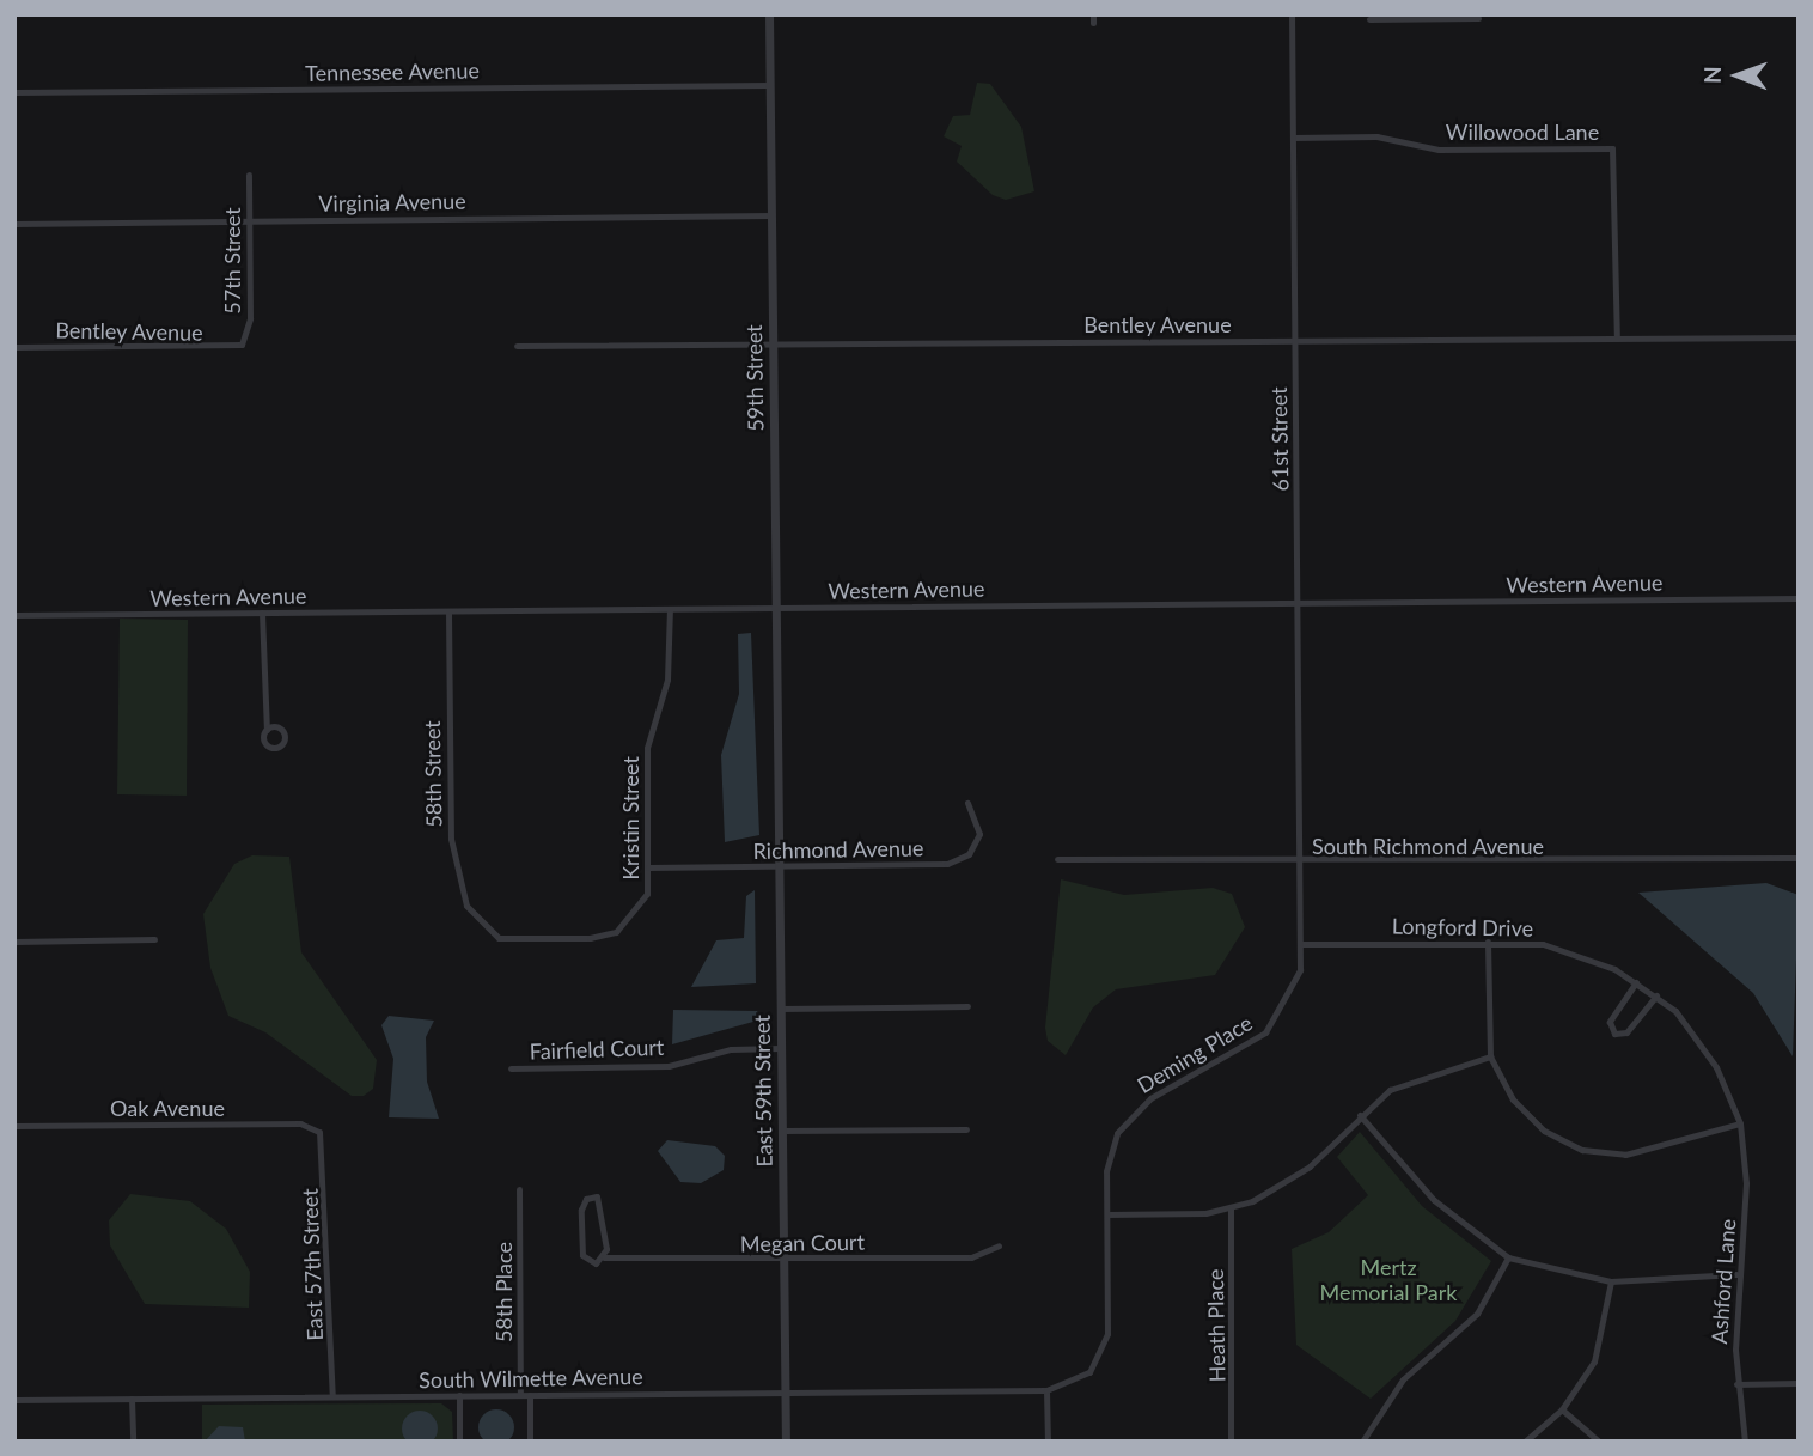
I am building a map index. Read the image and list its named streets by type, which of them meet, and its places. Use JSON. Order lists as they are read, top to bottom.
{
  "streets": {
    "street": [
      "Tennessee Avenue",
      "Willowood Lane",
      "Virginia Avenue",
      "57th Street",
      "Bentley Avenue",
      "59th Street",
      "61st Street",
      "Western Avenue",
      "58th Street",
      "Kristin Street",
      "South Richmond Avenue",
      "Richmond Avenue",
      "Longford Drive",
      "Fairfield Court",
      "Deming Place",
      "East 59th Street",
      "Oak Avenue",
      "Megan Court",
      "East 57th Street",
      "Ashford Lane",
      "58th Place",
      "Heath Place",
      "South Wilmette Avenue"
    ]
  },
  "crossings": [
    ["Tennessee Avenue", "59th Street"],
    ["Willowood Lane", "Bentley Avenue"],
    ["Willowood Lane", "61st Street"],
    ["Virginia Avenue", "57th Street"],
    ["Virginia Avenue", "59th Street"],
    ["57th Street", "Bentley Avenue"],
    ["Bentley Avenue", "59th Street"],
    ["Bentley Avenue", "61st Street"],
    ["59th Street", "Western Avenue"],
    ["59th Street", "East 59th Street"],
    ["61st Street", "Western Avenue"],
    ["61st Street", "South Richmond Avenue"],
    ["61st Street", "Deming Place"],
    ["Western Avenue", "58th Street"],
    ["Western Avenue", "Kristin Street"],
    ["58th Street", "Kristin Street"],
    ["Kristin Street", "Richmond Avenue"],
    ["South Richmond Avenue", "Deming Place"],
    ["Richmond Avenue", "East 59th Street"],
    ["Longford Drive", "Deming Place"],
    ["Longford Drive", "Ashford Lane"],
    ["Fairfield Court", "East 59th Street"],
    ["Deming Place", "South Wilmette Avenue"],
    ["East 59th Street", "Megan Court"],
    ["East 59th Street", "South Wilmette Avenue"],
    ["Oak Avenue", "East 57th Street"],
    ["East 57th Street", "South Wilmette Avenue"],
    ["58th Place", "South Wilmette Avenue"]
  ],
  "parks": ["Mertz Memorial Park"],
  "north": "left"
}
